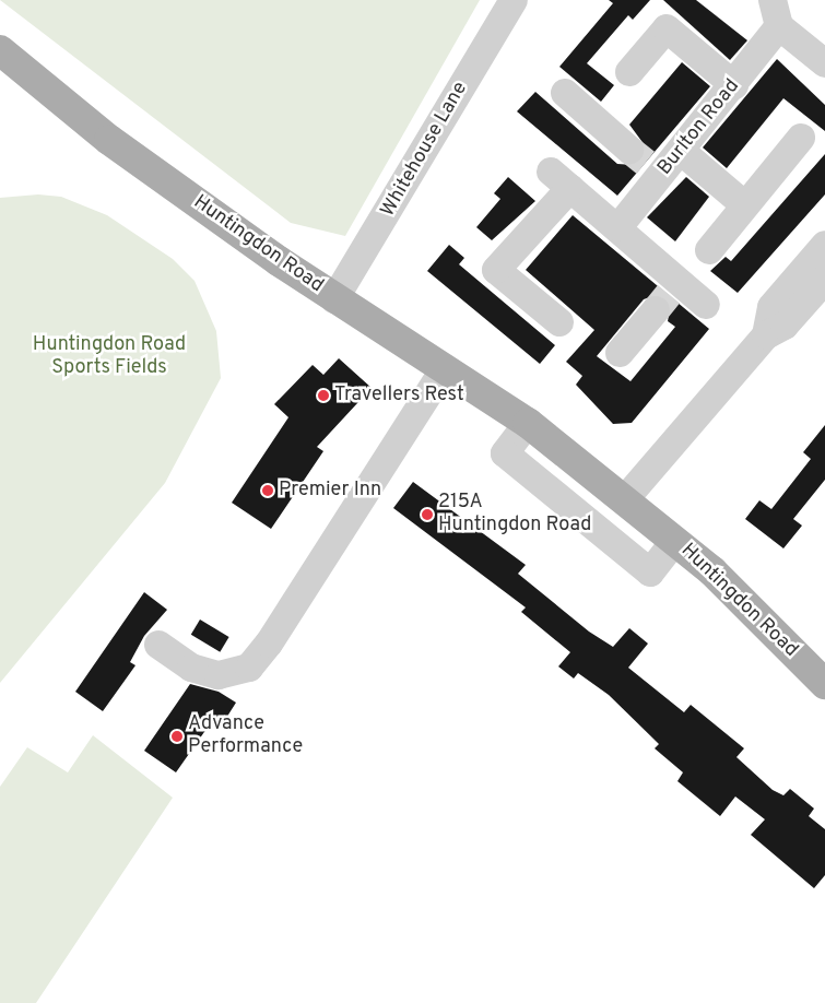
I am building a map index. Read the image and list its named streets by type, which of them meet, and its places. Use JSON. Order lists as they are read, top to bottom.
{
  "streets": {
    "main road": ["Huntingdon Road"],
    "street": ["Burlton Road", "Whitehouse Lane"]
  },
  "crossings": [
    ["Whitehouse Lane", "Huntingdon Road"]
  ],
  "parks": ["Huntingdon Road Sports Fields"],
  "places": [
    "Travellers Rest",
    "Premier Inn",
    "215A Huntingdon Road",
    "Advance Performance"
  ]
}
